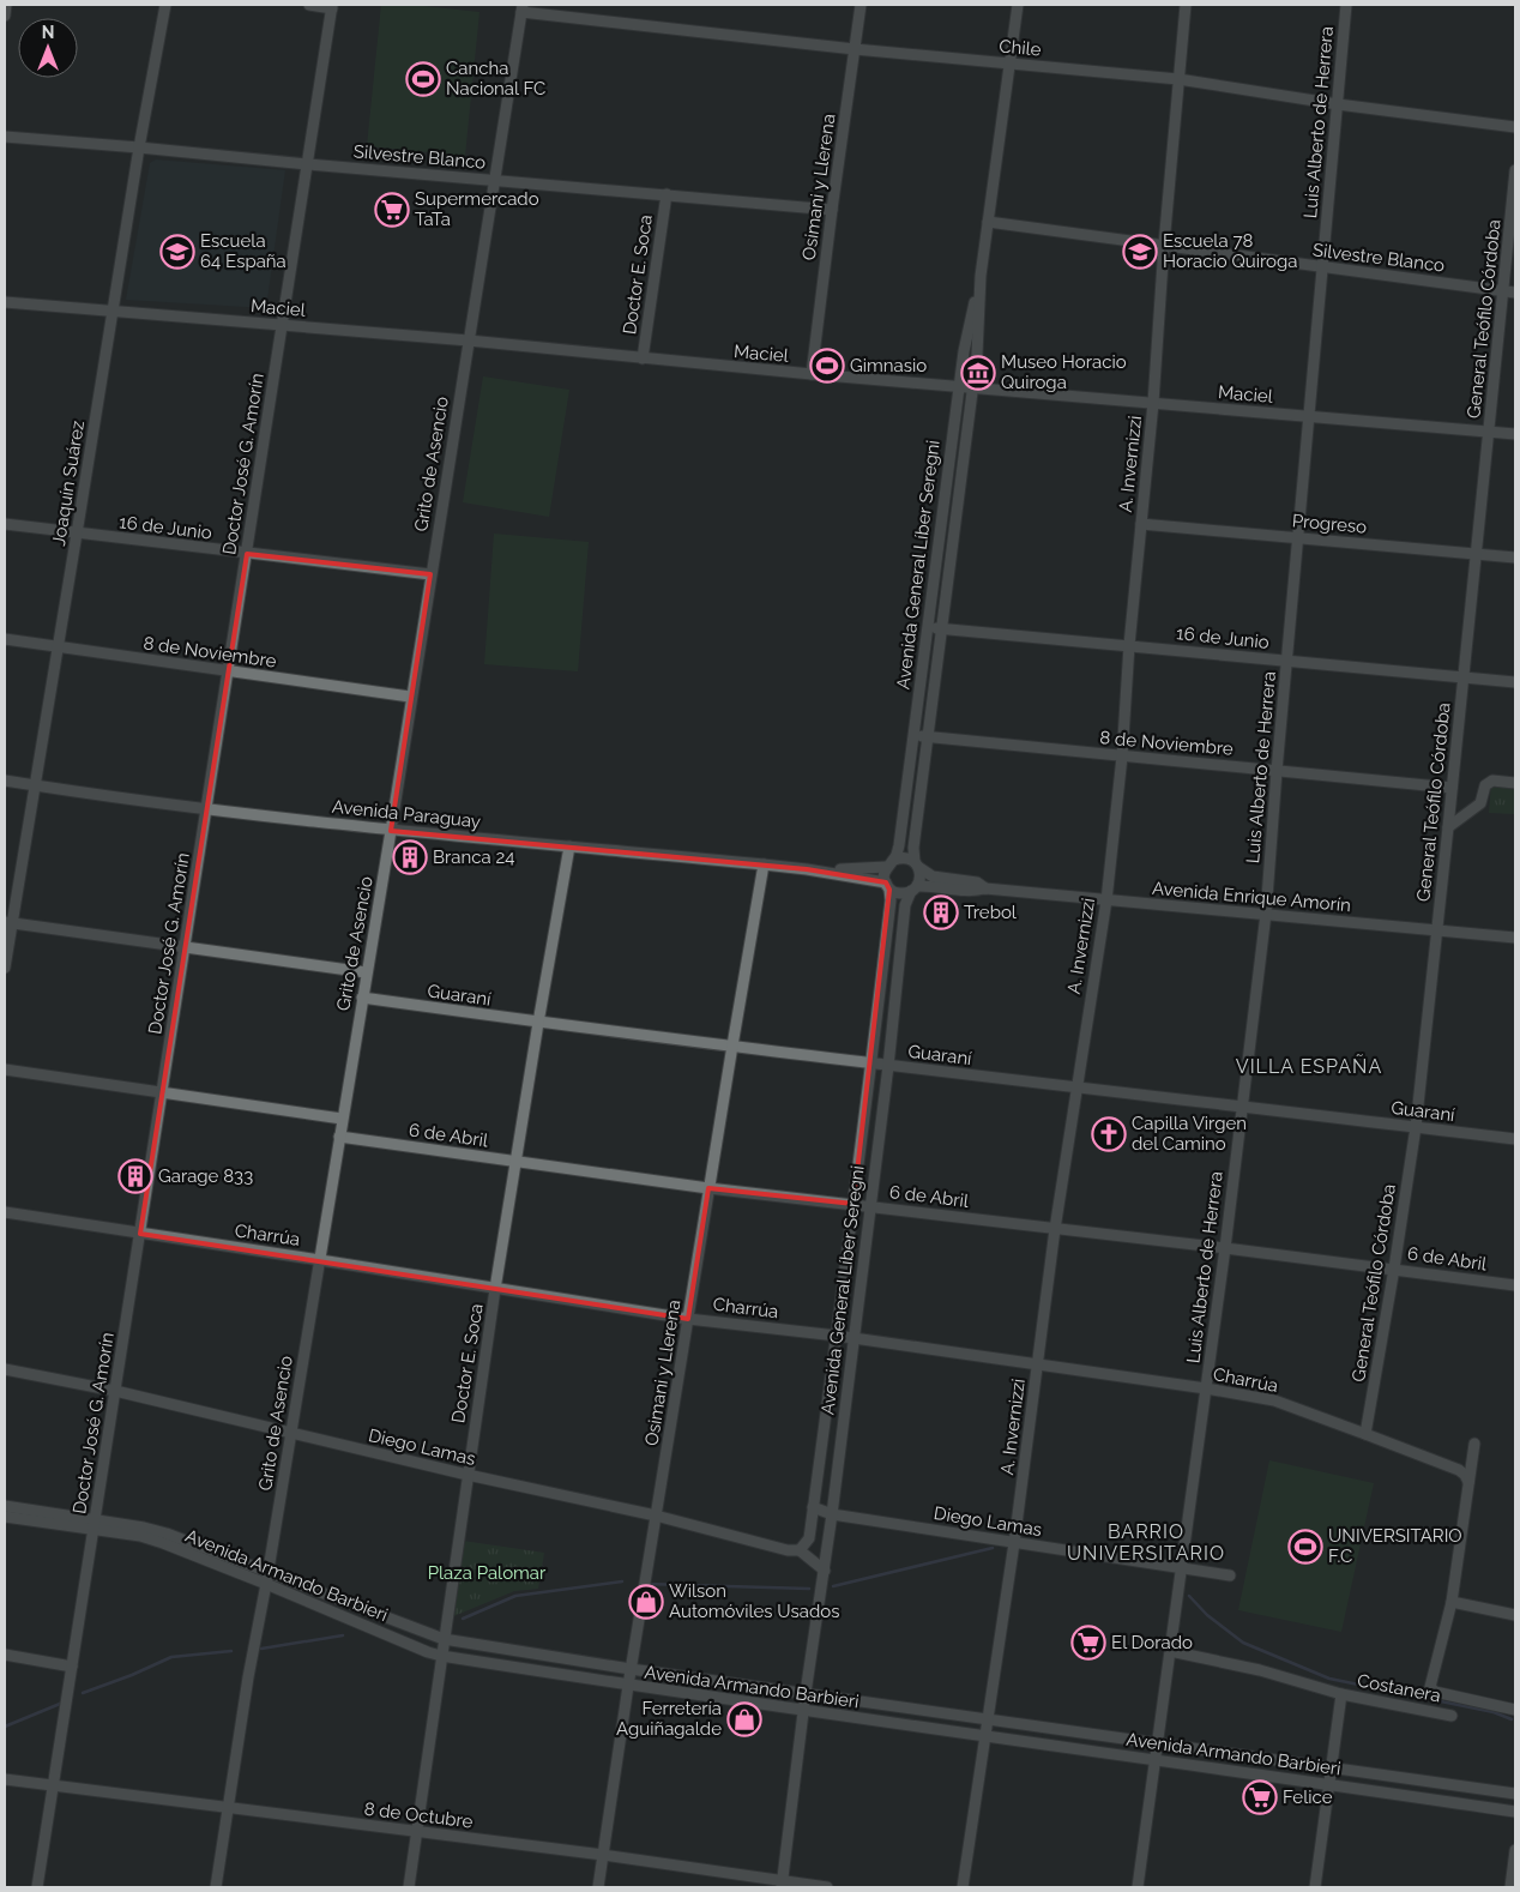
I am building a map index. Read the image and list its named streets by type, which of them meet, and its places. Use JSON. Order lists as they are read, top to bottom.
{
  "streets": {
    "street": [
      "Chile",
      "Luis Alberto de Herrera",
      "Silvestre Blanco",
      "Osimani y Llerena",
      "Doctor E. Soca",
      "Maciel",
      "General Teófilo Córdoba",
      "Doctor José G. Amorín",
      "Grito de Asencio",
      "A. Invernizzi",
      "Joaquín Suárez",
      "Progreso",
      "16 de Junio",
      "Avenida General Líber Seregni",
      "8 de Noviembre",
      "Avenida Paraguay",
      "Avenida Enrique Amorín",
      "Guaraní",
      "6 de Abril",
      "Charrúa",
      "Diego Lamas",
      "Avenida Armando Barbieri",
      "Costanera",
      "8 de Octubre"
    ]
  },
  "crossings": [
    ["Chile", "Luis Alberto de Herrera"],
    ["Chile", "Osimani y Llerena"],
    ["Chile", "Grito de Asencio"],
    ["Chile", "A. Invernizzi"],
    ["Chile", "Avenida General Líber Seregni"],
    ["Luis Alberto de Herrera", "Silvestre Blanco"],
    ["Luis Alberto de Herrera", "Maciel"],
    ["Luis Alberto de Herrera", "Progreso"],
    ["Luis Alberto de Herrera", "16 de Junio"],
    ["Luis Alberto de Herrera", "8 de Noviembre"],
    ["Luis Alberto de Herrera", "Avenida Enrique Amorín"],
    ["Luis Alberto de Herrera", "Guaraní"],
    ["Luis Alberto de Herrera", "6 de Abril"],
    ["Luis Alberto de Herrera", "Charrúa"],
    ["Luis Alberto de Herrera", "Diego Lamas"],
    ["Luis Alberto de Herrera", "Avenida Armando Barbieri"],
    ["Luis Alberto de Herrera", "Costanera"],
    ["Silvestre Blanco", "Osimani y Llerena"],
    ["Silvestre Blanco", "Doctor E. Soca"],
    ["Silvestre Blanco", "General Teófilo Córdoba"],
    ["Silvestre Blanco", "Doctor José G. Amorín"],
    ["Silvestre Blanco", "Grito de Asencio"],
    ["Silvestre Blanco", "A. Invernizzi"],
    ["Silvestre Blanco", "Joaquín Suárez"],
    ["Silvestre Blanco", "Avenida General Líber Seregni"],
    ["Osimani y Llerena", "Maciel"],
    ["Osimani y Llerena", "Avenida Paraguay"],
    ["Osimani y Llerena", "Guaraní"],
    ["Osimani y Llerena", "6 de Abril"],
    ["Osimani y Llerena", "Charrúa"],
    ["Osimani y Llerena", "Diego Lamas"],
    ["Osimani y Llerena", "Avenida Armando Barbieri"],
    ["Osimani y Llerena", "8 de Octubre"],
    ["Doctor E. Soca", "Maciel"],
    ["Doctor E. Soca", "Avenida Paraguay"],
    ["Doctor E. Soca", "Guaraní"],
    ["Doctor E. Soca", "6 de Abril"],
    ["Doctor E. Soca", "Charrúa"],
    ["Doctor E. Soca", "Diego Lamas"],
    ["Doctor E. Soca", "Avenida Armando Barbieri"],
    ["Doctor E. Soca", "8 de Octubre"],
    ["Maciel", "General Teófilo Córdoba"],
    ["Maciel", "Doctor José G. Amorín"],
    ["Maciel", "Grito de Asencio"],
    ["Maciel", "A. Invernizzi"],
    ["Maciel", "Joaquín Suárez"],
    ["Maciel", "Avenida General Líber Seregni"],
    ["General Teófilo Córdoba", "Progreso"],
    ["General Teófilo Córdoba", "16 de Junio"],
    ["General Teófilo Córdoba", "8 de Noviembre"],
    ["General Teófilo Córdoba", "Avenida Enrique Amorín"],
    ["General Teófilo Córdoba", "Guaraní"],
    ["General Teófilo Córdoba", "6 de Abril"],
    ["General Teófilo Córdoba", "Charrúa"],
    ["Doctor José G. Amorín", "16 de Junio"],
    ["Doctor José G. Amorín", "8 de Noviembre"],
    ["Doctor José G. Amorín", "Avenida Paraguay"],
    ["Doctor José G. Amorín", "Charrúa"],
    ["Doctor José G. Amorín", "Diego Lamas"],
    ["Doctor José G. Amorín", "Avenida Armando Barbieri"],
    ["Doctor José G. Amorín", "8 de Octubre"],
    ["Grito de Asencio", "16 de Junio"],
    ["Grito de Asencio", "8 de Noviembre"],
    ["Grito de Asencio", "Avenida Paraguay"],
    ["Grito de Asencio", "Guaraní"],
    ["Grito de Asencio", "6 de Abril"],
    ["Grito de Asencio", "Charrúa"],
    ["Grito de Asencio", "Diego Lamas"],
    ["Grito de Asencio", "Avenida Armando Barbieri"],
    ["Grito de Asencio", "8 de Octubre"],
    ["A. Invernizzi", "Progreso"],
    ["A. Invernizzi", "16 de Junio"],
    ["A. Invernizzi", "8 de Noviembre"],
    ["A. Invernizzi", "Avenida Enrique Amorín"],
    ["A. Invernizzi", "Guaraní"],
    ["A. Invernizzi", "6 de Abril"],
    ["A. Invernizzi", "Charrúa"],
    ["A. Invernizzi", "Diego Lamas"],
    ["A. Invernizzi", "Avenida Armando Barbieri"],
    ["Joaquín Suárez", "16 de Junio"],
    ["Joaquín Suárez", "8 de Noviembre"],
    ["Joaquín Suárez", "Avenida Paraguay"],
    ["16 de Junio", "Avenida General Líber Seregni"],
    ["Avenida General Líber Seregni", "8 de Noviembre"],
    ["Avenida General Líber Seregni", "Avenida Paraguay"],
    ["Avenida General Líber Seregni", "Avenida Enrique Amorín"],
    ["Avenida General Líber Seregni", "Guaraní"],
    ["Avenida General Líber Seregni", "6 de Abril"],
    ["Avenida General Líber Seregni", "Charrúa"],
    ["Avenida General Líber Seregni", "Diego Lamas"],
    ["Avenida General Líber Seregni", "Avenida Armando Barbieri"],
    ["Avenida General Líber Seregni", "8 de Octubre"],
    ["Avenida Paraguay", "Avenida Enrique Amorín"]
  ],
  "districts": ["VILLA ESPAÑA", "BARRIO UNIVERSITARIO"],
  "parks": ["Plaza Palomar"],
  "places": {
    "sports": ["Cancha Nacional FC", "Gimnasio", "UNIVERSITARIO F.C"],
    "supermarket": ["Supermercado TaTa", "El Dorado", "Felice"],
    "school or university": ["Escuela 64 España", "Escuela 78 Horacio Quiroga"],
    "museum": ["Museo Horacio Quiroga"],
    "building": ["Branca 24", "Trebol", "Garage 833"],
    "church": ["Capilla Virgen del Camino"],
    "shop": ["Wilson Automóviles Usados", "Ferretería Aguiñagalde"]
  },
  "north": "top"
}
